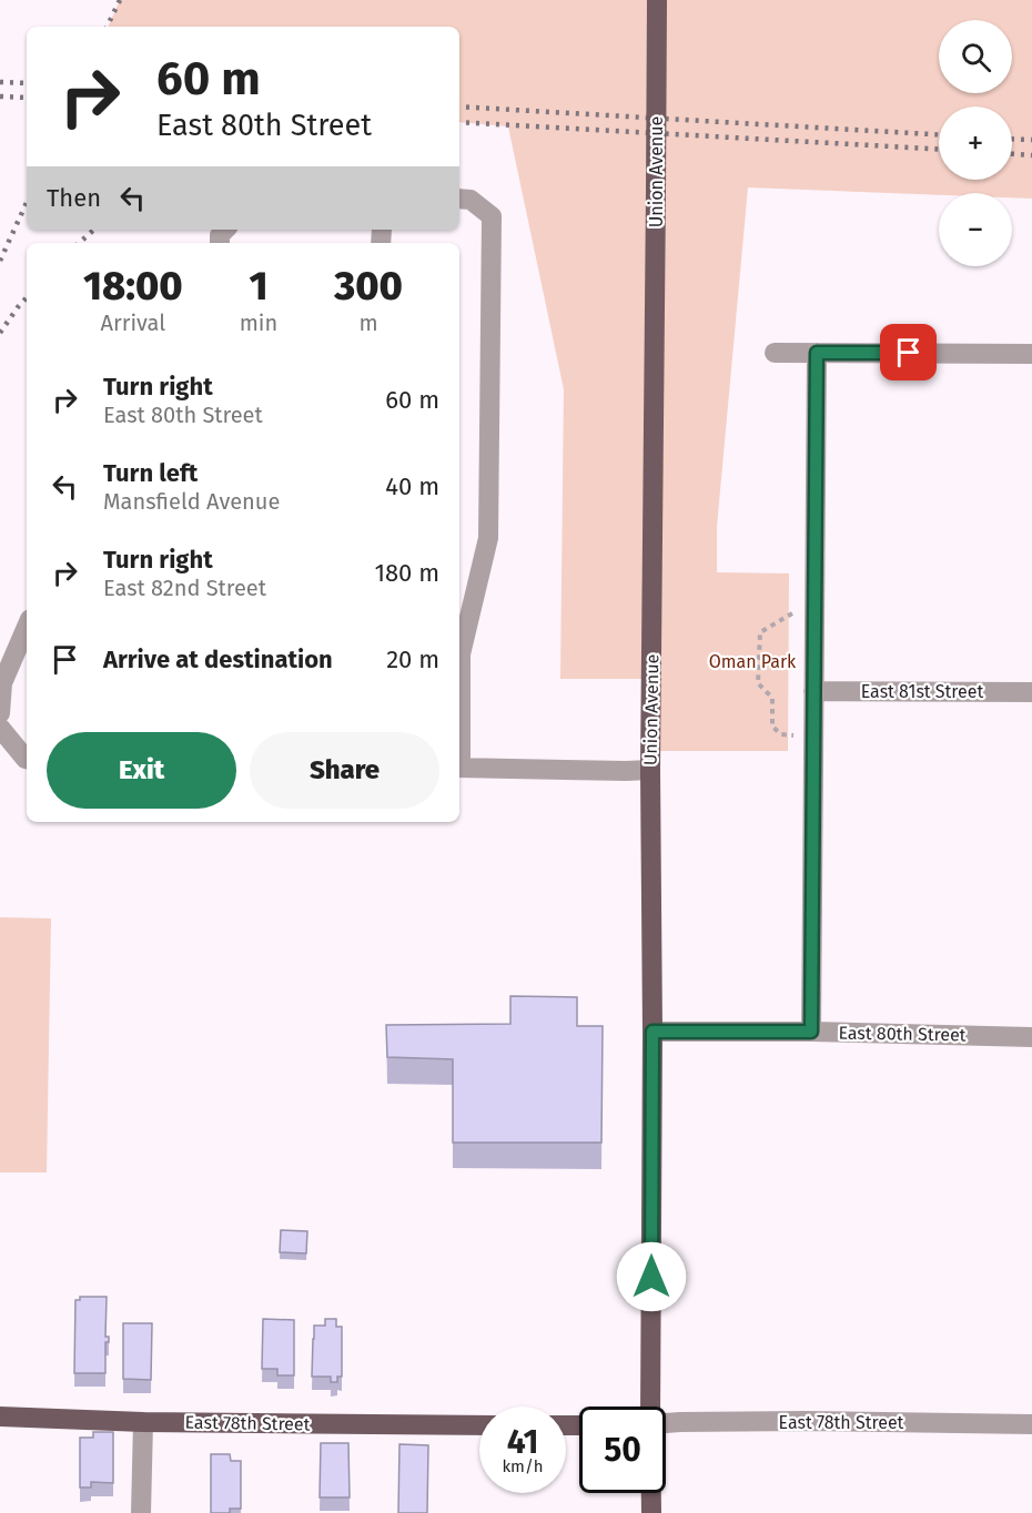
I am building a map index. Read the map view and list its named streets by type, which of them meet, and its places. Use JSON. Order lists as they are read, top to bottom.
{
  "streets": {
    "main road": ["Union Avenue", "East 78th Street"],
    "street": ["East 81st Street", "East 80th Street"]
  },
  "crossings": [
    ["Union Avenue", "East 80th Street"]
  ],
  "parks": ["Oman Park"],
  "page": {
    "map_buttons": ["+", "−"],
    "turn": ["60 m", "East 80th Street"],
    "then": "Then",
    "eta": [
      "18:00",
      "Arrival",
      "1",
      "min",
      "300",
      "m"
    ],
    "list": [
      {
        "name": "Turn right",
        "note": "East 80th Street",
        "value": "60 m"
      },
      {
        "name": "Turn left",
        "note": "Mansfield Avenue",
        "value": "40 m"
      },
      {
        "name": "Turn right",
        "note": "East 82nd Street",
        "value": "180 m"
      },
      {
        "name": "Arrive at destination",
        "value": "20 m"
      }
    ],
    "buttons": ["Exit", "Share"],
    "speed": "41 km/h",
    "limit": "50"
  }
}
